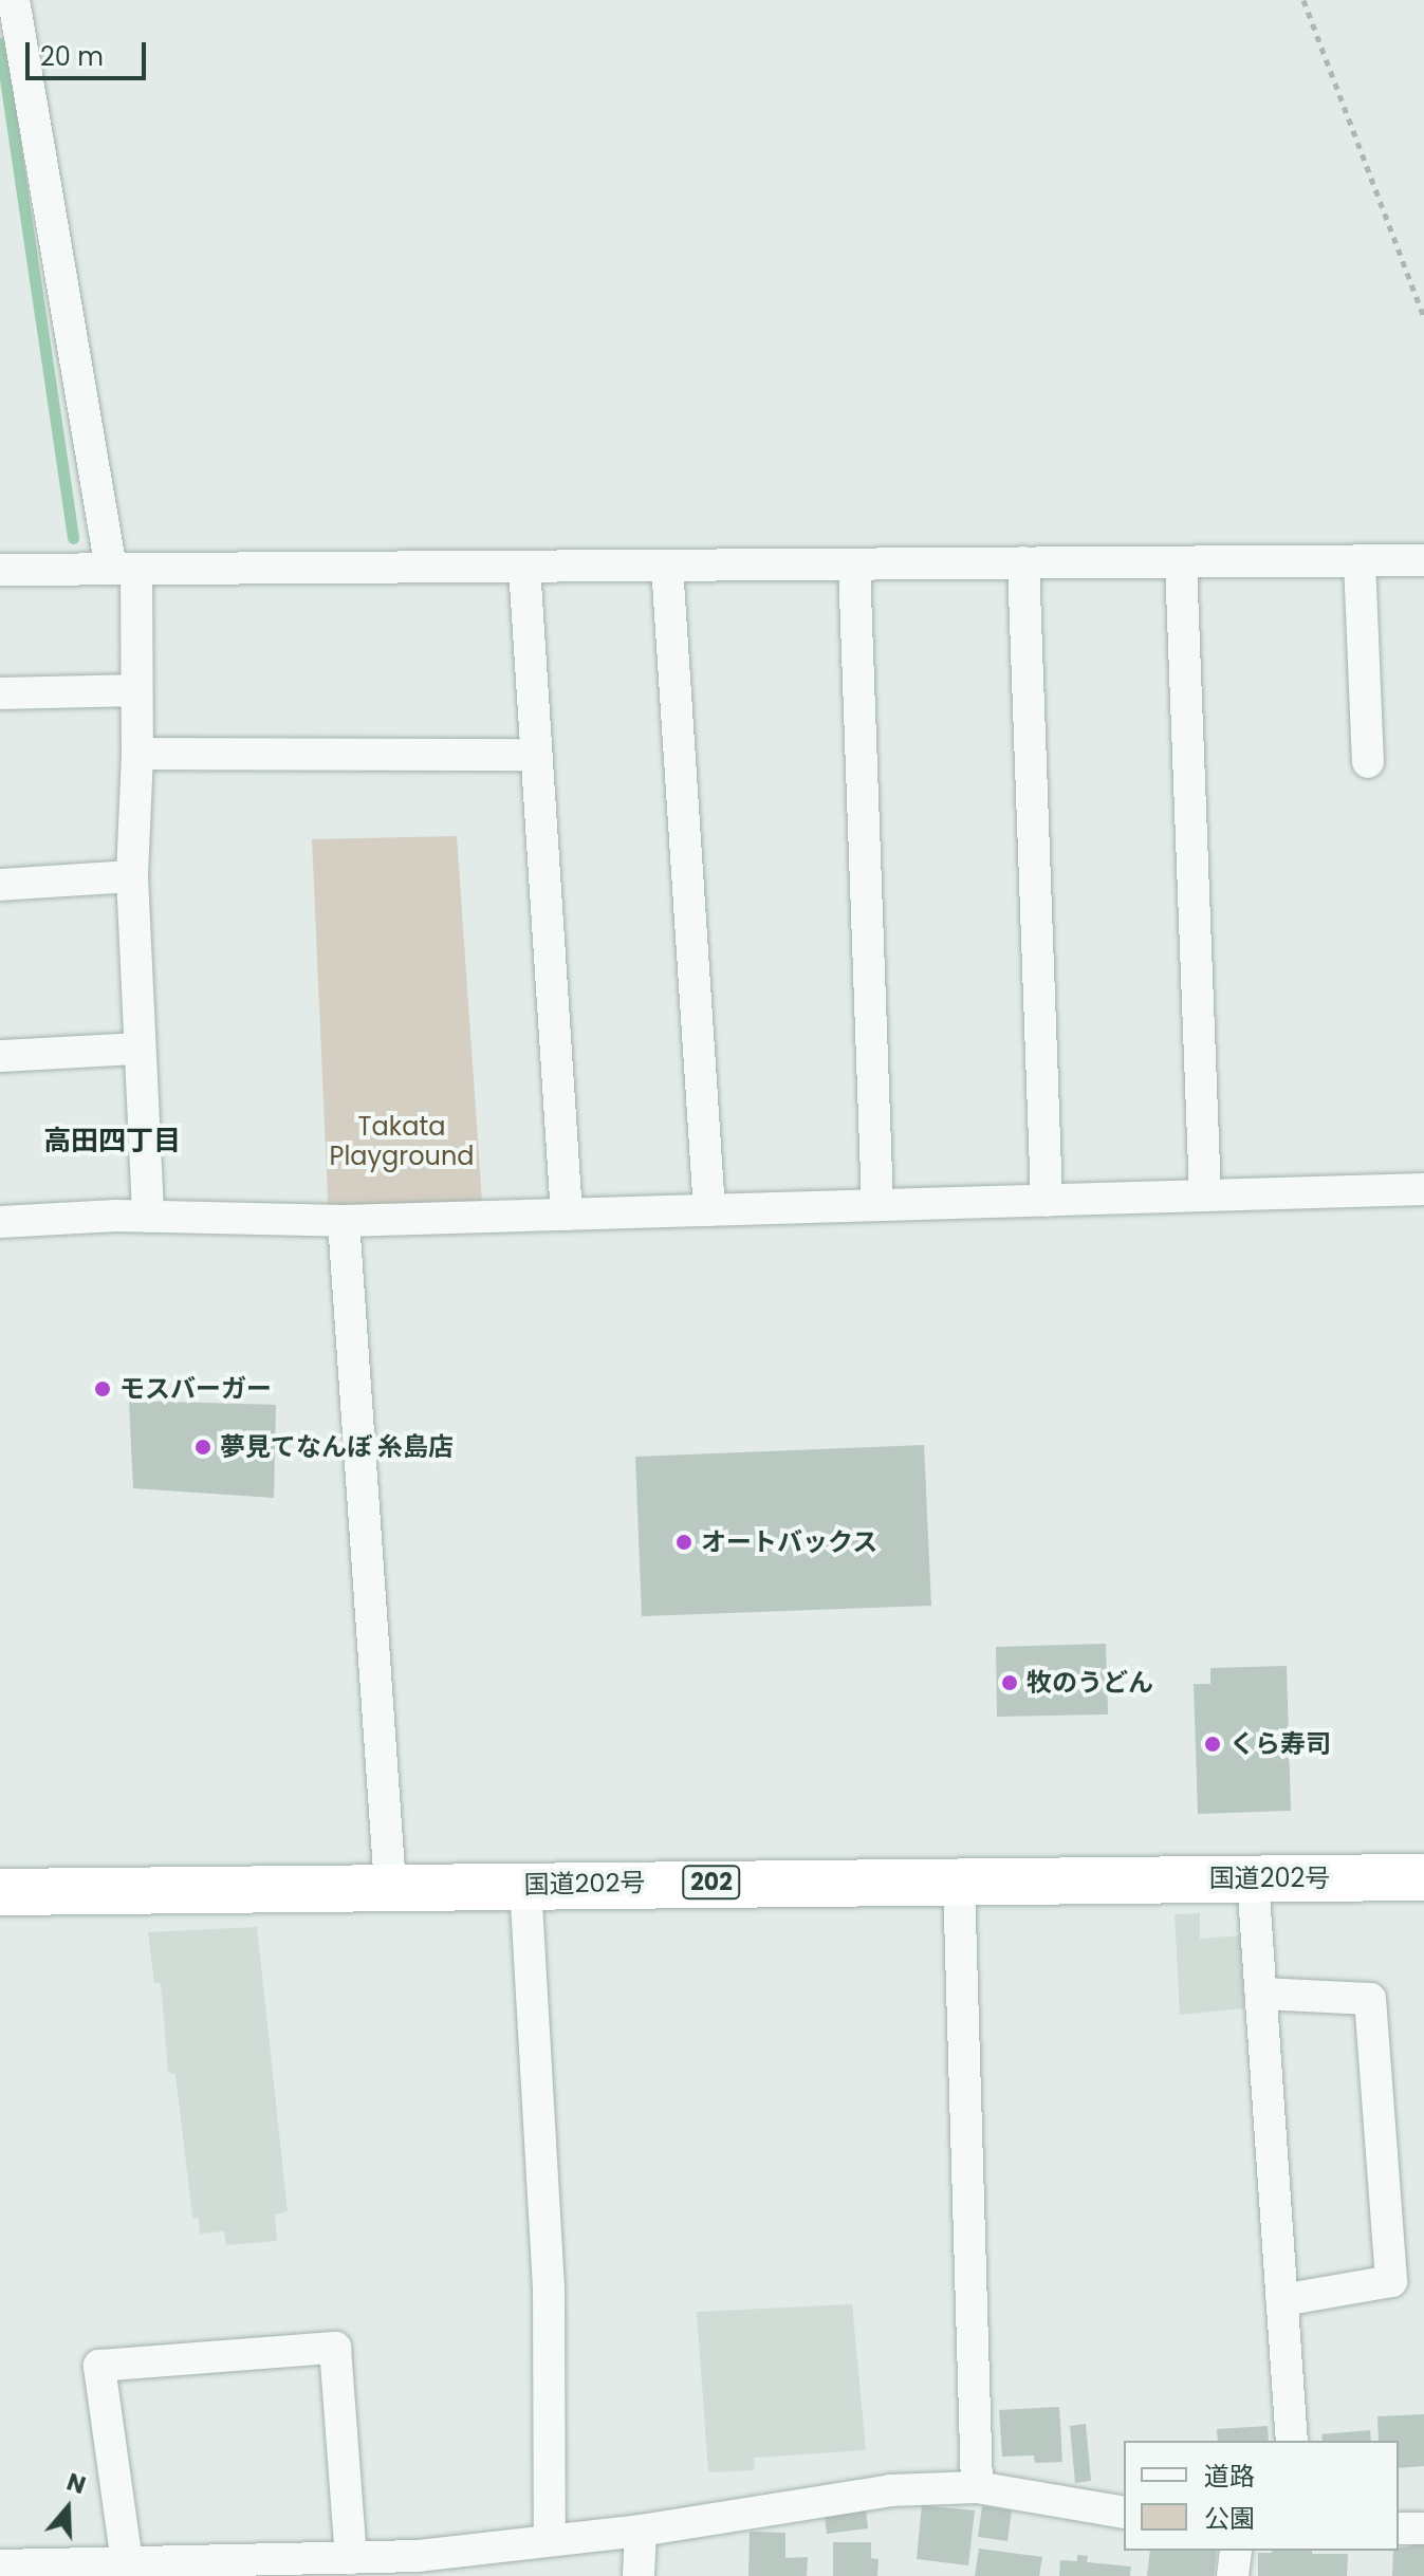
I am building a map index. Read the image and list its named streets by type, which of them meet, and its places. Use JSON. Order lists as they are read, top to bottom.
{
  "streets": {
    "highway": ["国道202号", "202"]
  },
  "districts": ["高田四丁目"],
  "parks": ["Takata Playground"],
  "places": [
    "モスバーガー",
    "夢見てなんぼ 糸島店",
    "オートバックス",
    "牧のうどん",
    "くら寿司"
  ],
  "legend": ["道路", "公園"],
  "scale_bar": "20 m",
  "north": "top"
}
